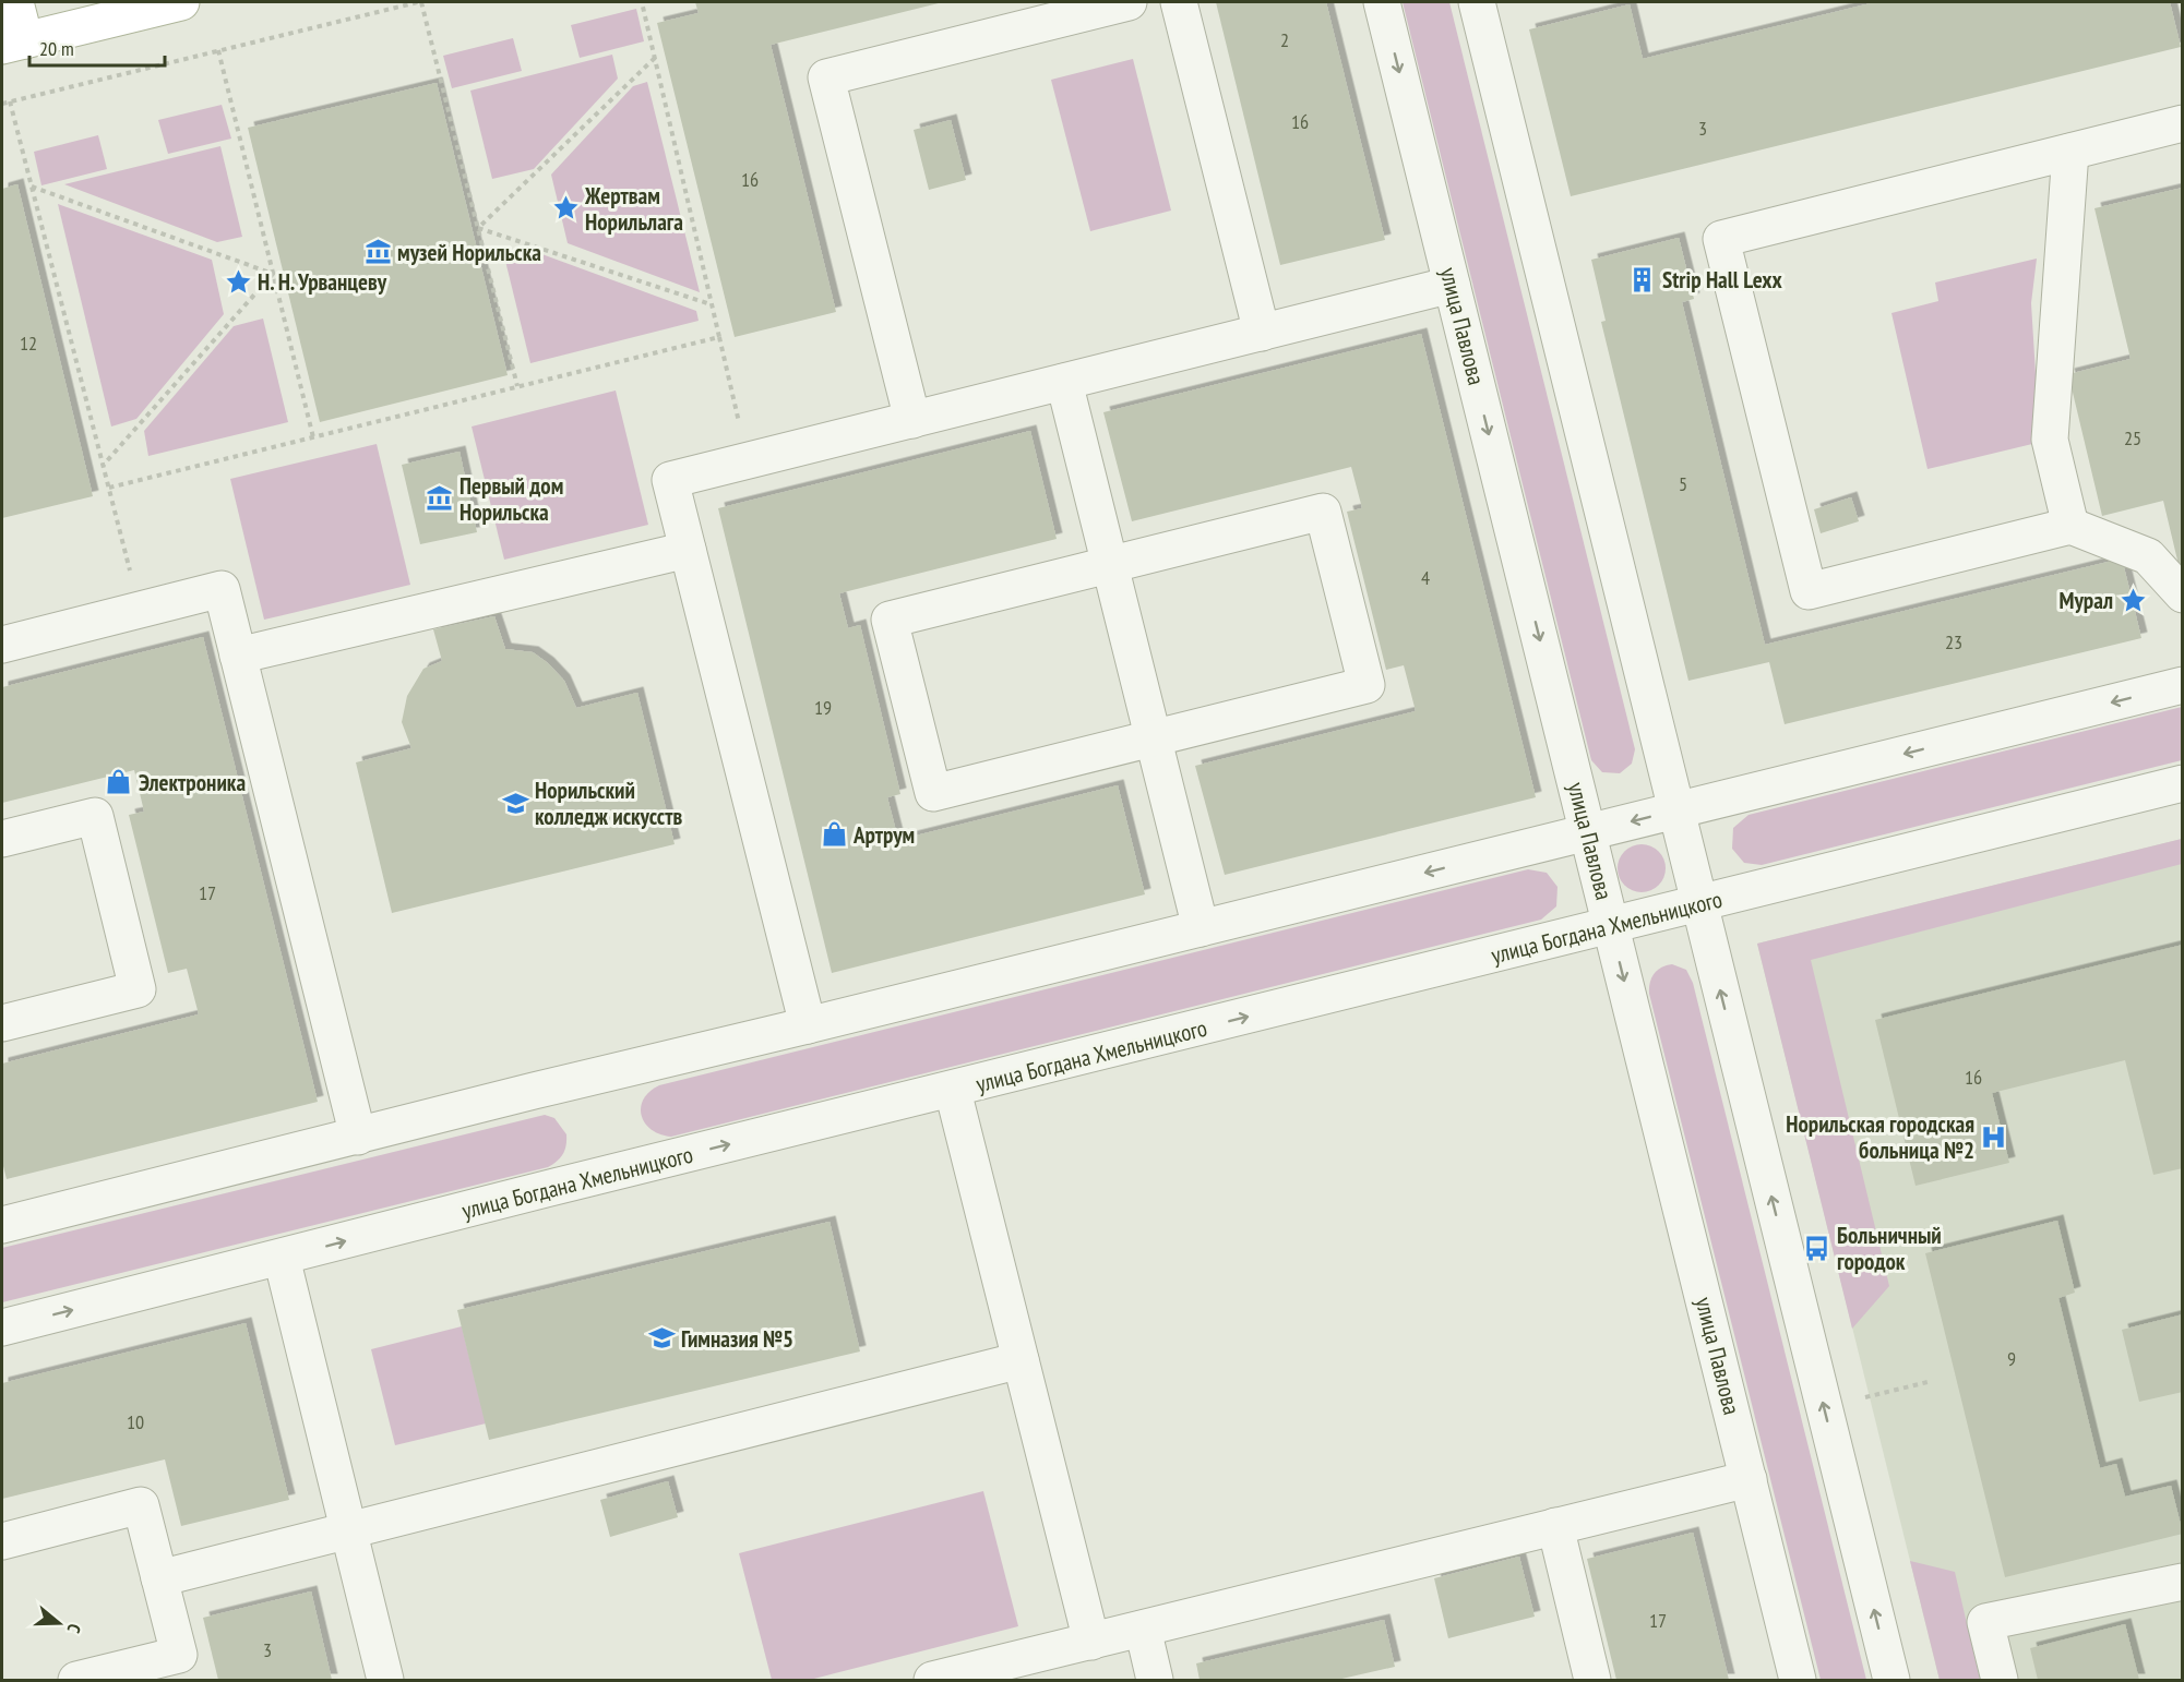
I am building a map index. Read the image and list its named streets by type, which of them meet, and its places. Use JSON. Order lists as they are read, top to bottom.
{
  "streets": {
    "street": ["улица Павлова", "улица Богдана Хмельницкого"]
  },
  "crossings": [
    ["улица Павлова", "улица Богдана Хмельницкого"]
  ],
  "places": {
    "place": ["Жертвам Норильлага", "Н. Н. Урванцеву", "Мурал"],
    "museum": ["музей Норильска", "Первый дом Норильска"],
    "building": ["Strip Hall Lexx"],
    "shop": ["Электроника", "Артрум"],
    "school or university": ["Норильский колледж искусств", "Гимназия №5"],
    "hospital": ["Норильская городская больница №2"],
    "bus stop": ["Больничный городок"]
  },
  "house_numbers": [
    "2",
    "16",
    "3",
    "16",
    "12",
    "25",
    "5",
    "4",
    "23",
    "19",
    "17",
    "16",
    "9",
    "10",
    "17",
    "3"
  ],
  "scale_bar": "20 m",
  "north": "right"
}
